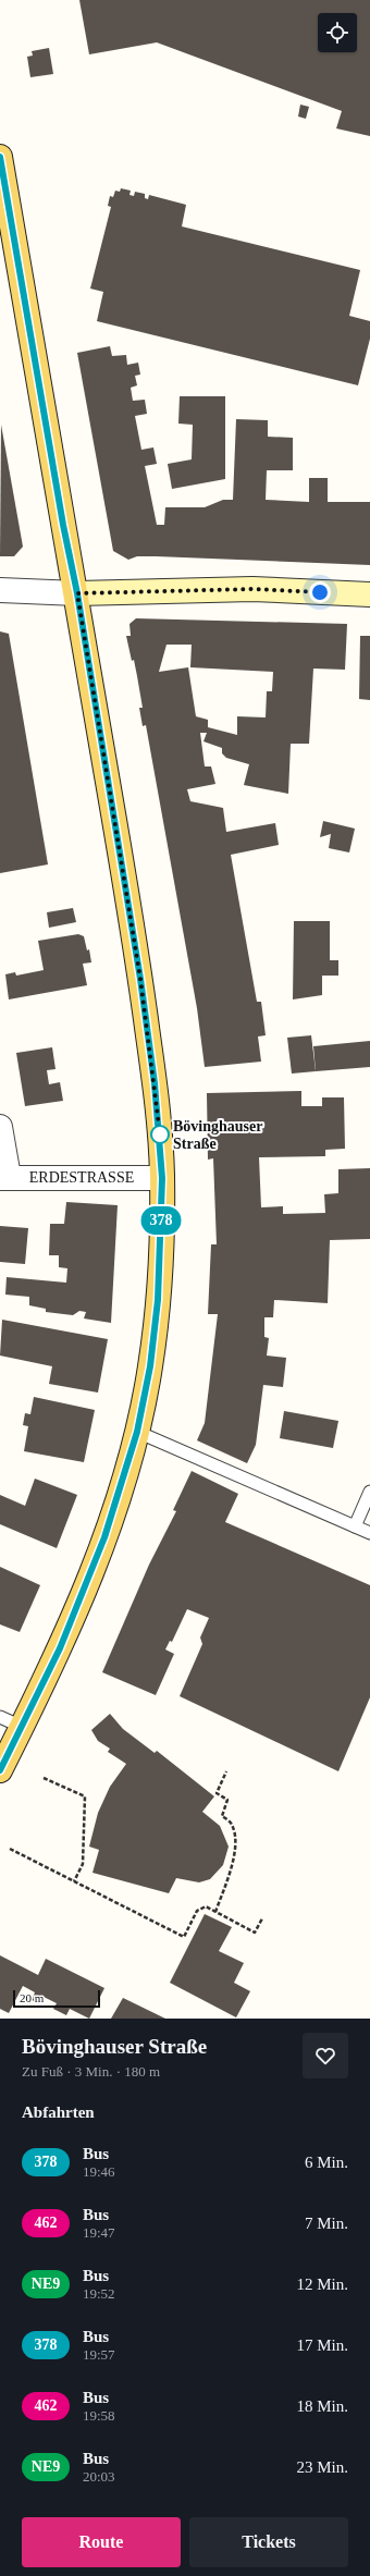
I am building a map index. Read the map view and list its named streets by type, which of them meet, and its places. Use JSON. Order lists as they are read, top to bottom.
{
  "streets": {
    "street": ["ERDESTRASSE"]
  },
  "places": ["Bövinghauser Straße"],
  "lines": ["bus line 378"],
  "scale_bar": "20 m",
  "page": {
    "on_map": "378",
    "scale": "20 m",
    "heading": [
      ["Bövinghauser Straße", "Zu Fuß · 3 Min. · 180 m"],
      "Abfahrten"
    ],
    "list": [
      {
        "mark": "378",
        "name": "Bus",
        "note": "19:46",
        "value": "6 Min."
      },
      {
        "mark": "462",
        "name": "Bus",
        "note": "19:47",
        "value": "7 Min."
      },
      {
        "mark": "NE9",
        "name": "Bus",
        "note": "19:52",
        "value": "12 Min."
      },
      {
        "mark": "378",
        "name": "Bus",
        "note": "19:57",
        "value": "17 Min."
      },
      {
        "mark": "462",
        "name": "Bus",
        "note": "19:58",
        "value": "18 Min."
      },
      {
        "mark": "NE9",
        "name": "Bus",
        "note": "20:03",
        "value": "23 Min."
      }
    ],
    "buttons": ["Route", "Tickets"]
  }
}
